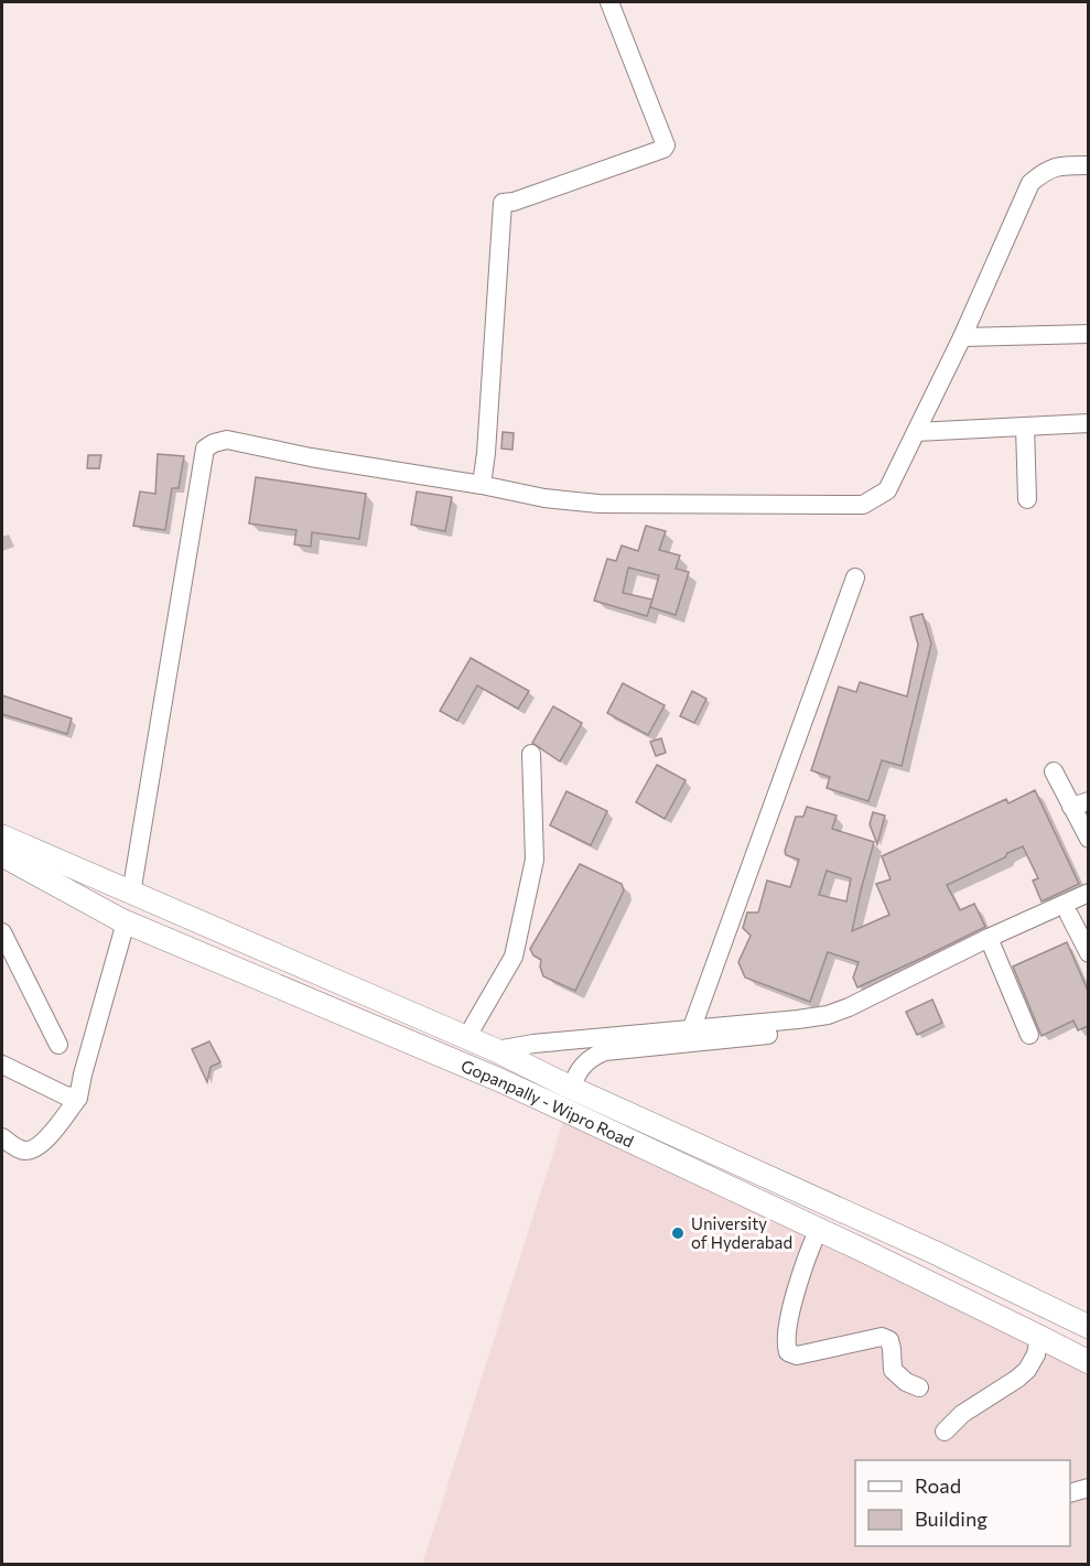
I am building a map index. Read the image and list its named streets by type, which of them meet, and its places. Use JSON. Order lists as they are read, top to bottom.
{
  "streets": {
    "main road": ["Gopanpally - Wipro Road"]
  },
  "places": ["University of Hyderabad"],
  "legend": ["Road", "Building"]
}
